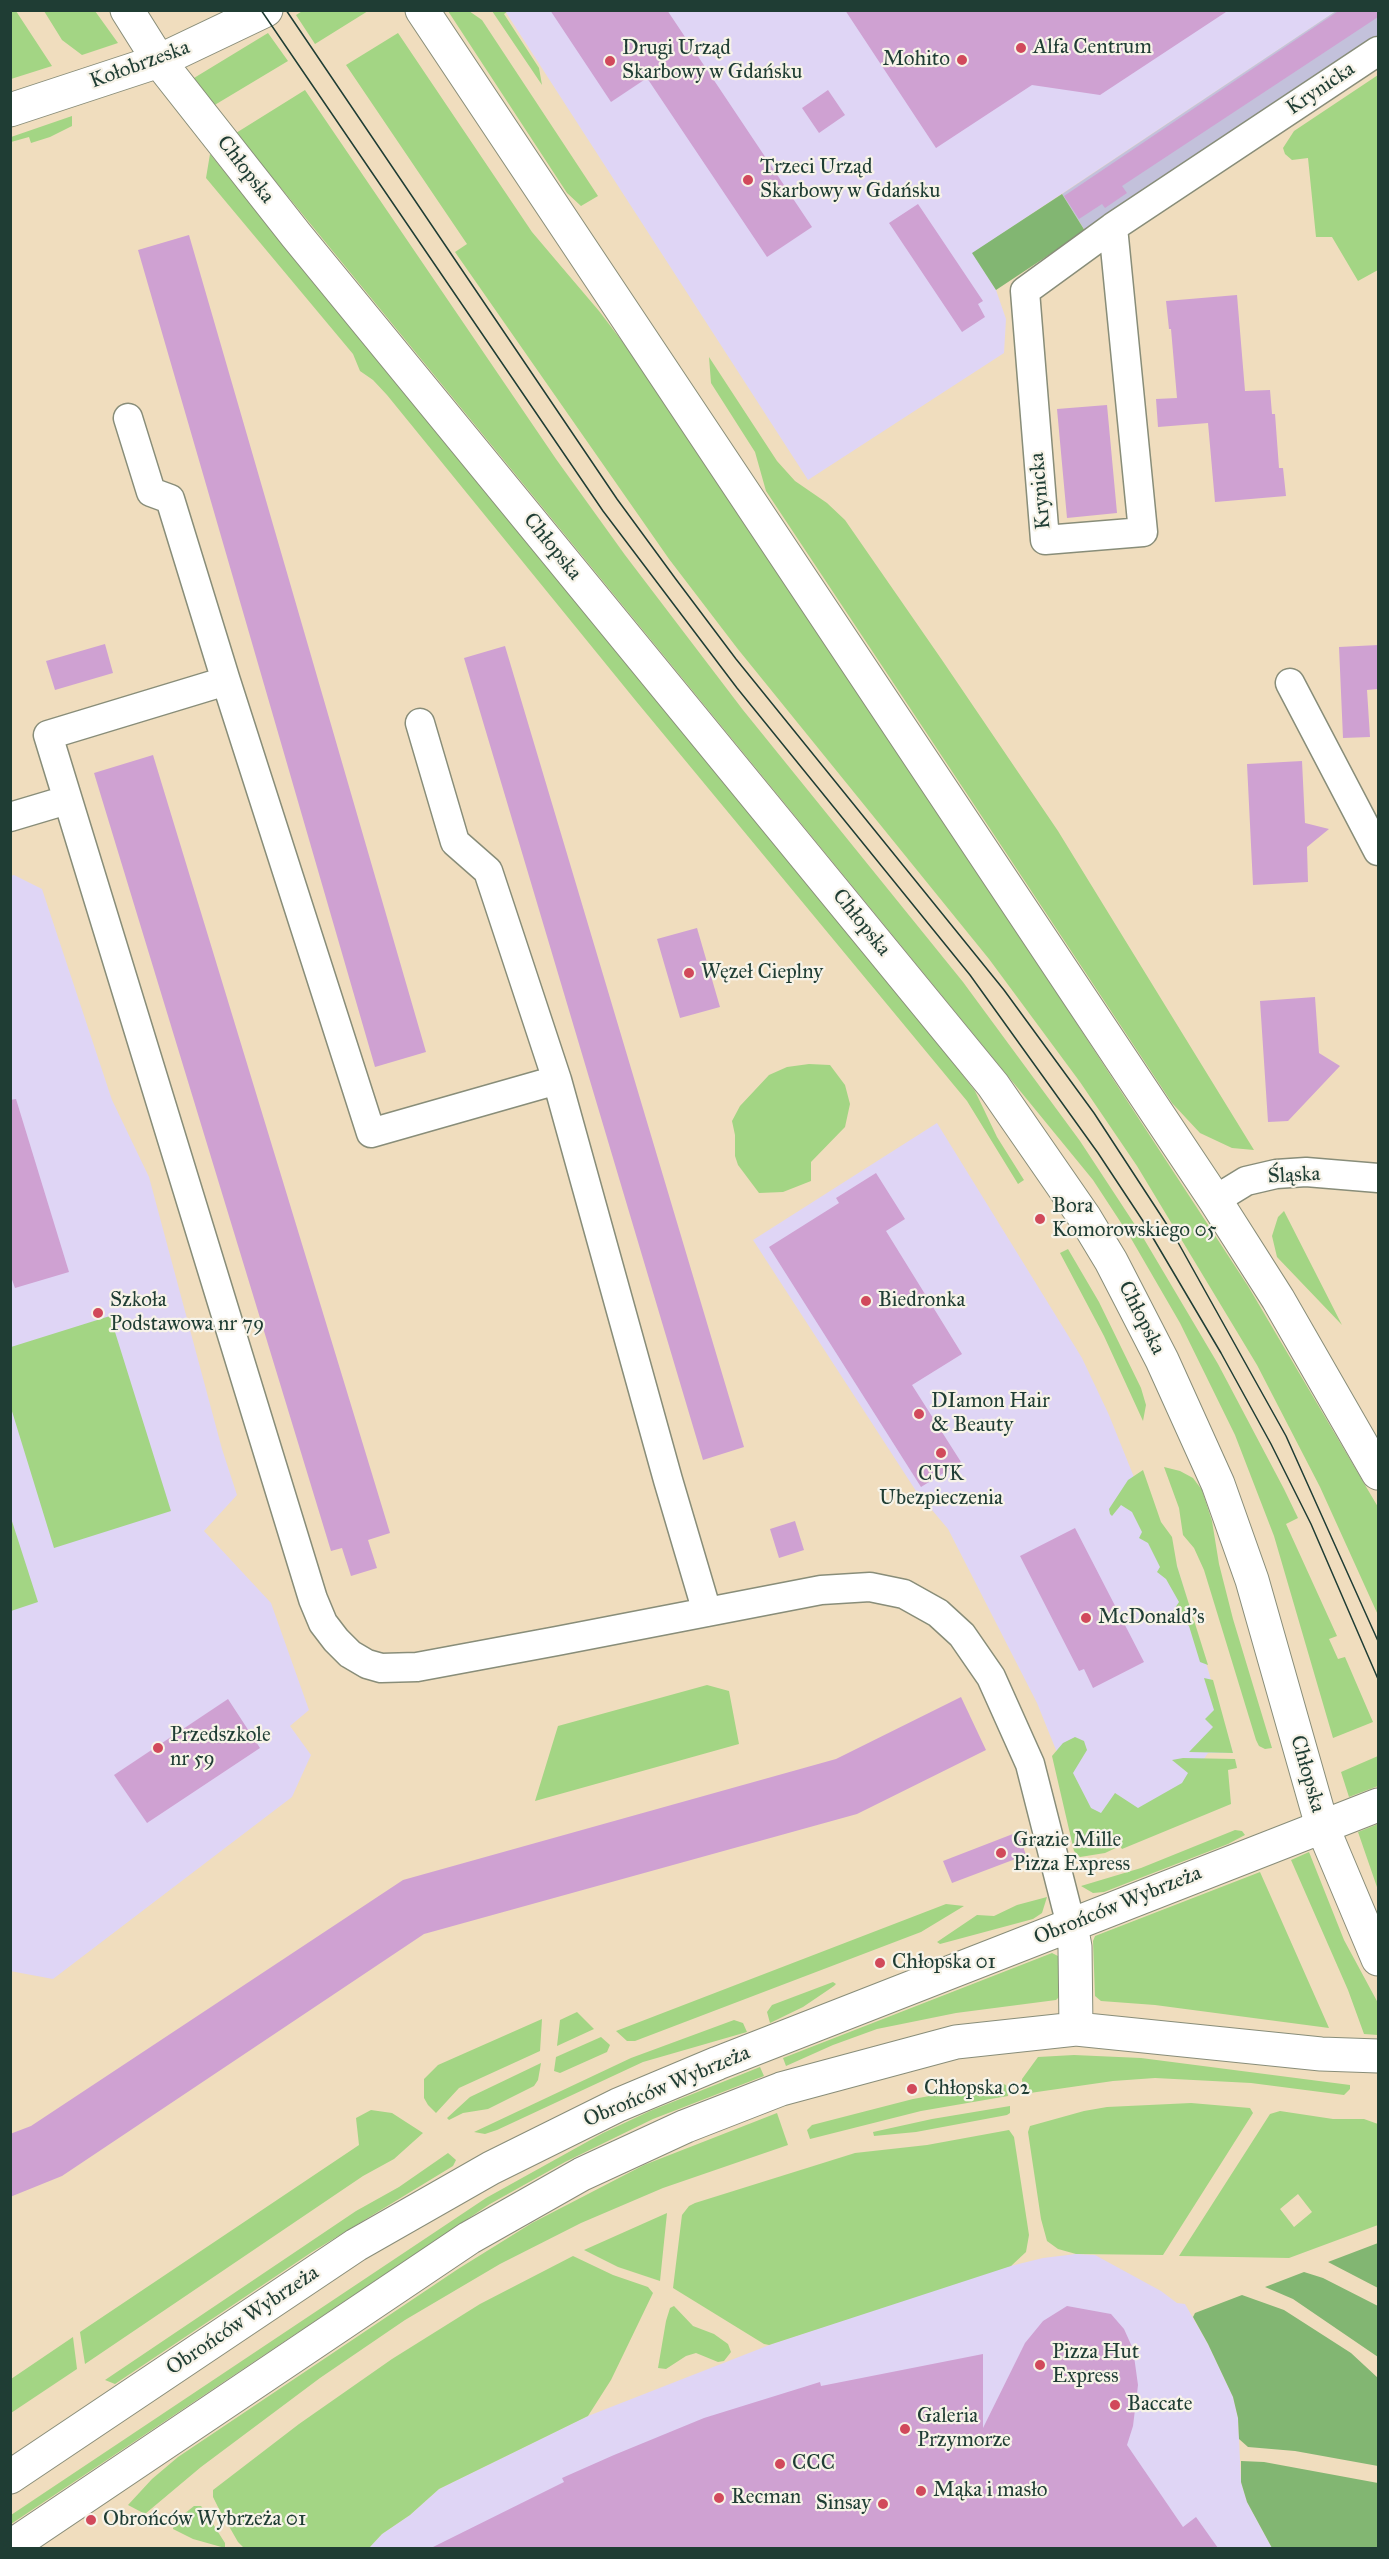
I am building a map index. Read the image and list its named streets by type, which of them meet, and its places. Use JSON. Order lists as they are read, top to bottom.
{
  "streets": {
    "main road": ["Kołobrzeska", "Chłopska", "Obrońców Wybrzeża"],
    "street": ["Krynicka", "Śląska"]
  },
  "crossings": [
    ["Kołobrzeska", "Chłopska"],
    ["Chłopska", "Obrońców Wybrzeża"]
  ],
  "places": [
    "Alfa Centrum",
    "Mohito",
    "Drugi Urząd Skarbowy w Gdańsku",
    "Trzeci Urząd Skarbowy w Gdańsku",
    "Węzeł Cieplny",
    "Bora Komorowskiego 05",
    "Biedronka",
    "Szkoła Podstawowa nr 79",
    "DIamon Hair & Beauty",
    "CUK Ubezpieczenia",
    "McDonald's",
    "Przedszkole nr 59",
    "Grazie Mille Pizza Express",
    "Chłopska 01",
    "Chłopska 02",
    "Pizza Hut Express",
    "Baccate",
    "Galeria Przymorze",
    "CCC",
    "Mąka i masło",
    "Recman",
    "Sinsay",
    "Obrońców Wybrzeża 01"
  ]
}
